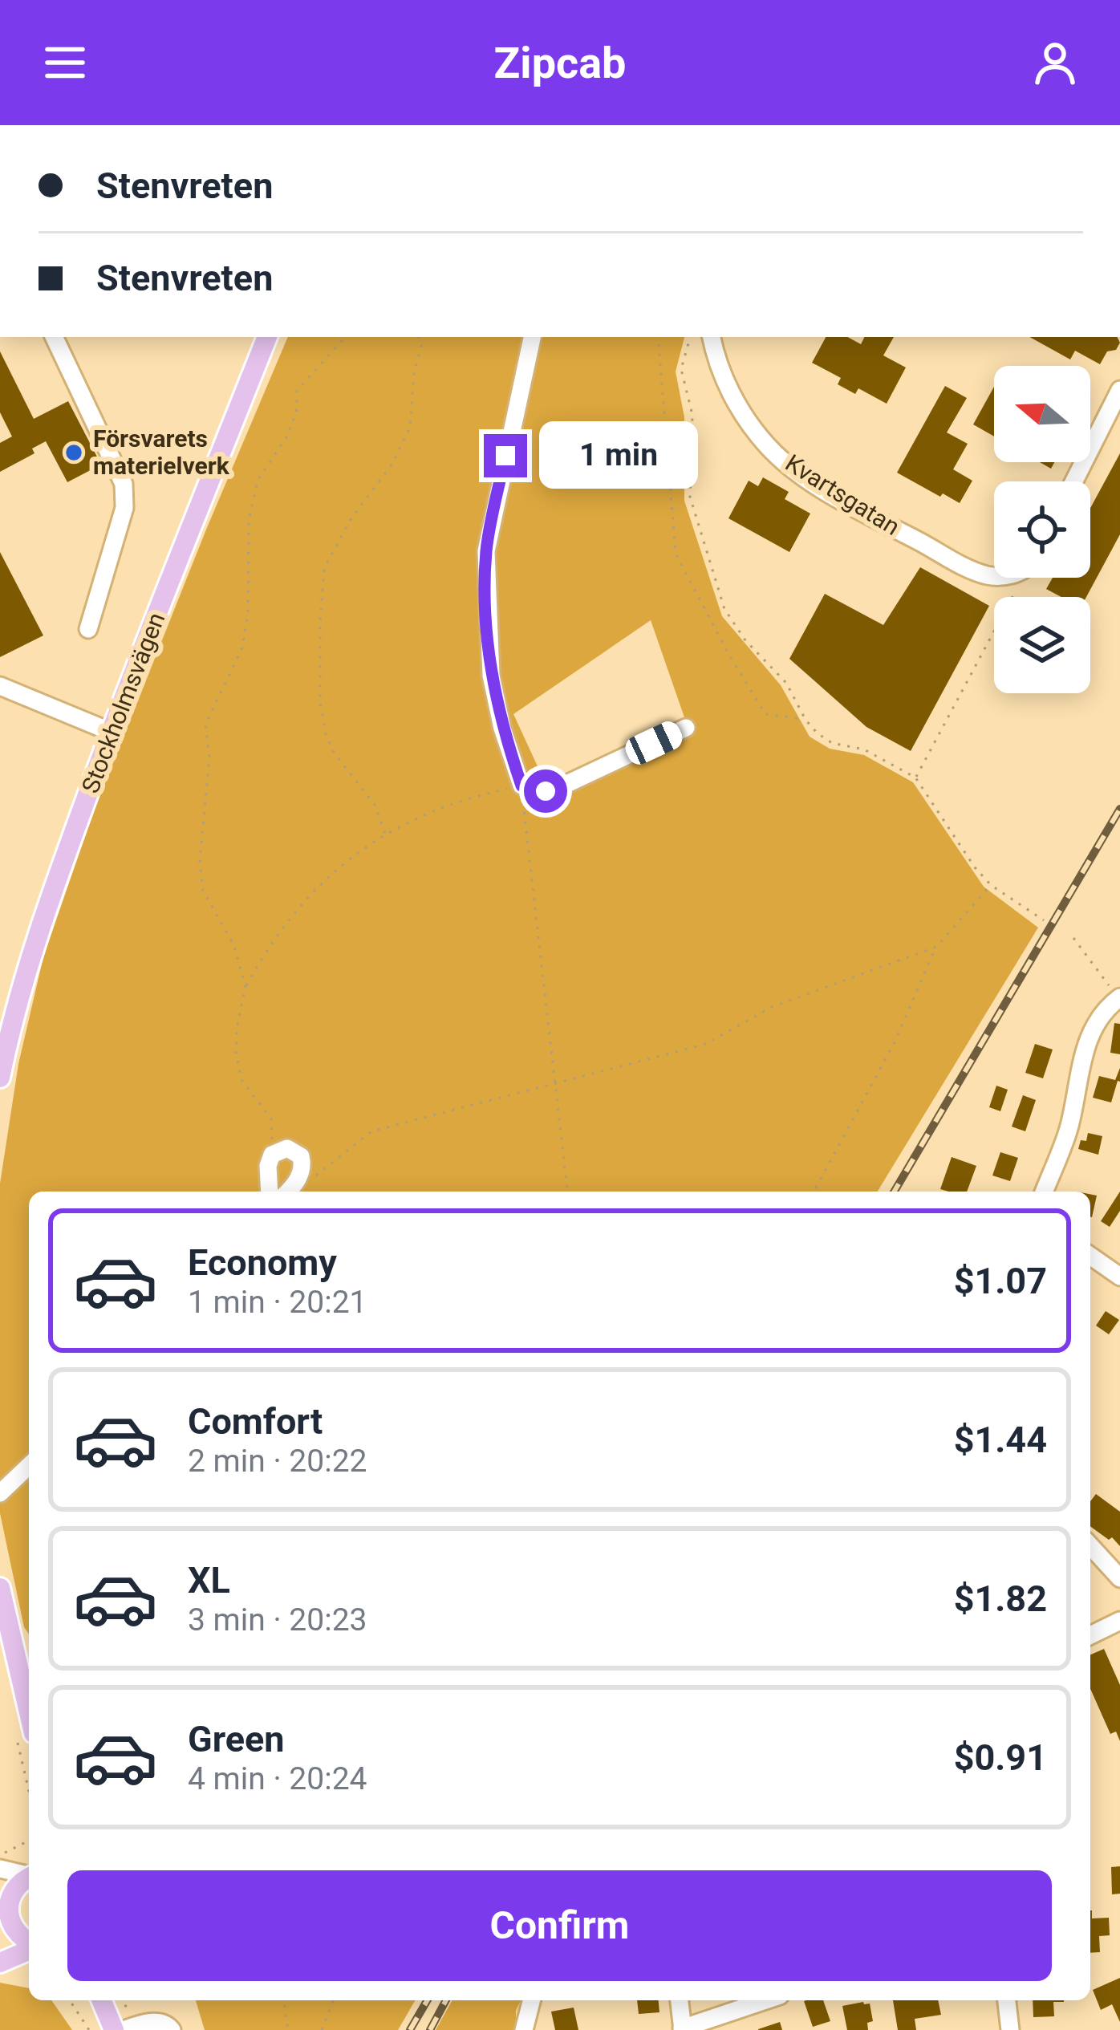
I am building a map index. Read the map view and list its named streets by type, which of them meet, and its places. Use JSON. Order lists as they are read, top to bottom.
{
  "streets": {
    "main road": ["Stockholmsvägen"],
    "street": ["Kvartsgatan"]
  },
  "places": ["Försvarets materielverk"],
  "north": "left",
  "page": {
    "header": "Zipcab",
    "banner": ["Stenvreten", "Stenvreten"],
    "bubble": "1 min",
    "list": [
      {
        "name": "Economy",
        "note": "1 min · 20:21",
        "value": "$1.07"
      },
      {
        "name": "Comfort",
        "note": "2 min · 20:22",
        "value": "$1.44"
      },
      {
        "name": "XL",
        "note": "3 min · 20:23",
        "value": "$1.82"
      },
      {
        "name": "Green",
        "note": "4 min · 20:24",
        "value": "$0.91"
      }
    ],
    "buttons": "Confirm"
  }
}
